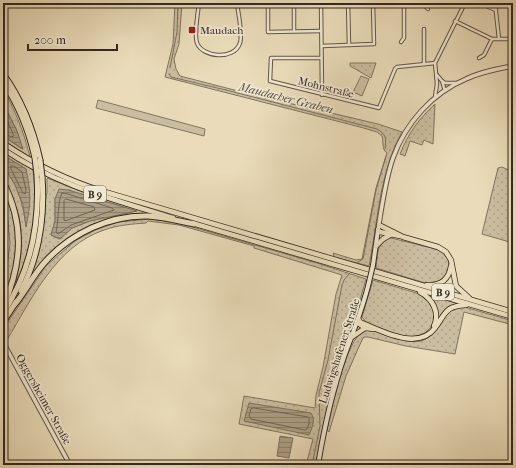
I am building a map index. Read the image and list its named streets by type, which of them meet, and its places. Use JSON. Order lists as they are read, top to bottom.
{
  "streets": {
    "highway": ["B 9"],
    "main road": ["Ludwigshafener Straße"],
    "street": ["Mohnstraße", "Oggersheimer Straße"]
  },
  "water": ["Maudacher Graben"],
  "places": {
    "transit": ["Maudach"]
  },
  "scale_bar": "200 m"
}
